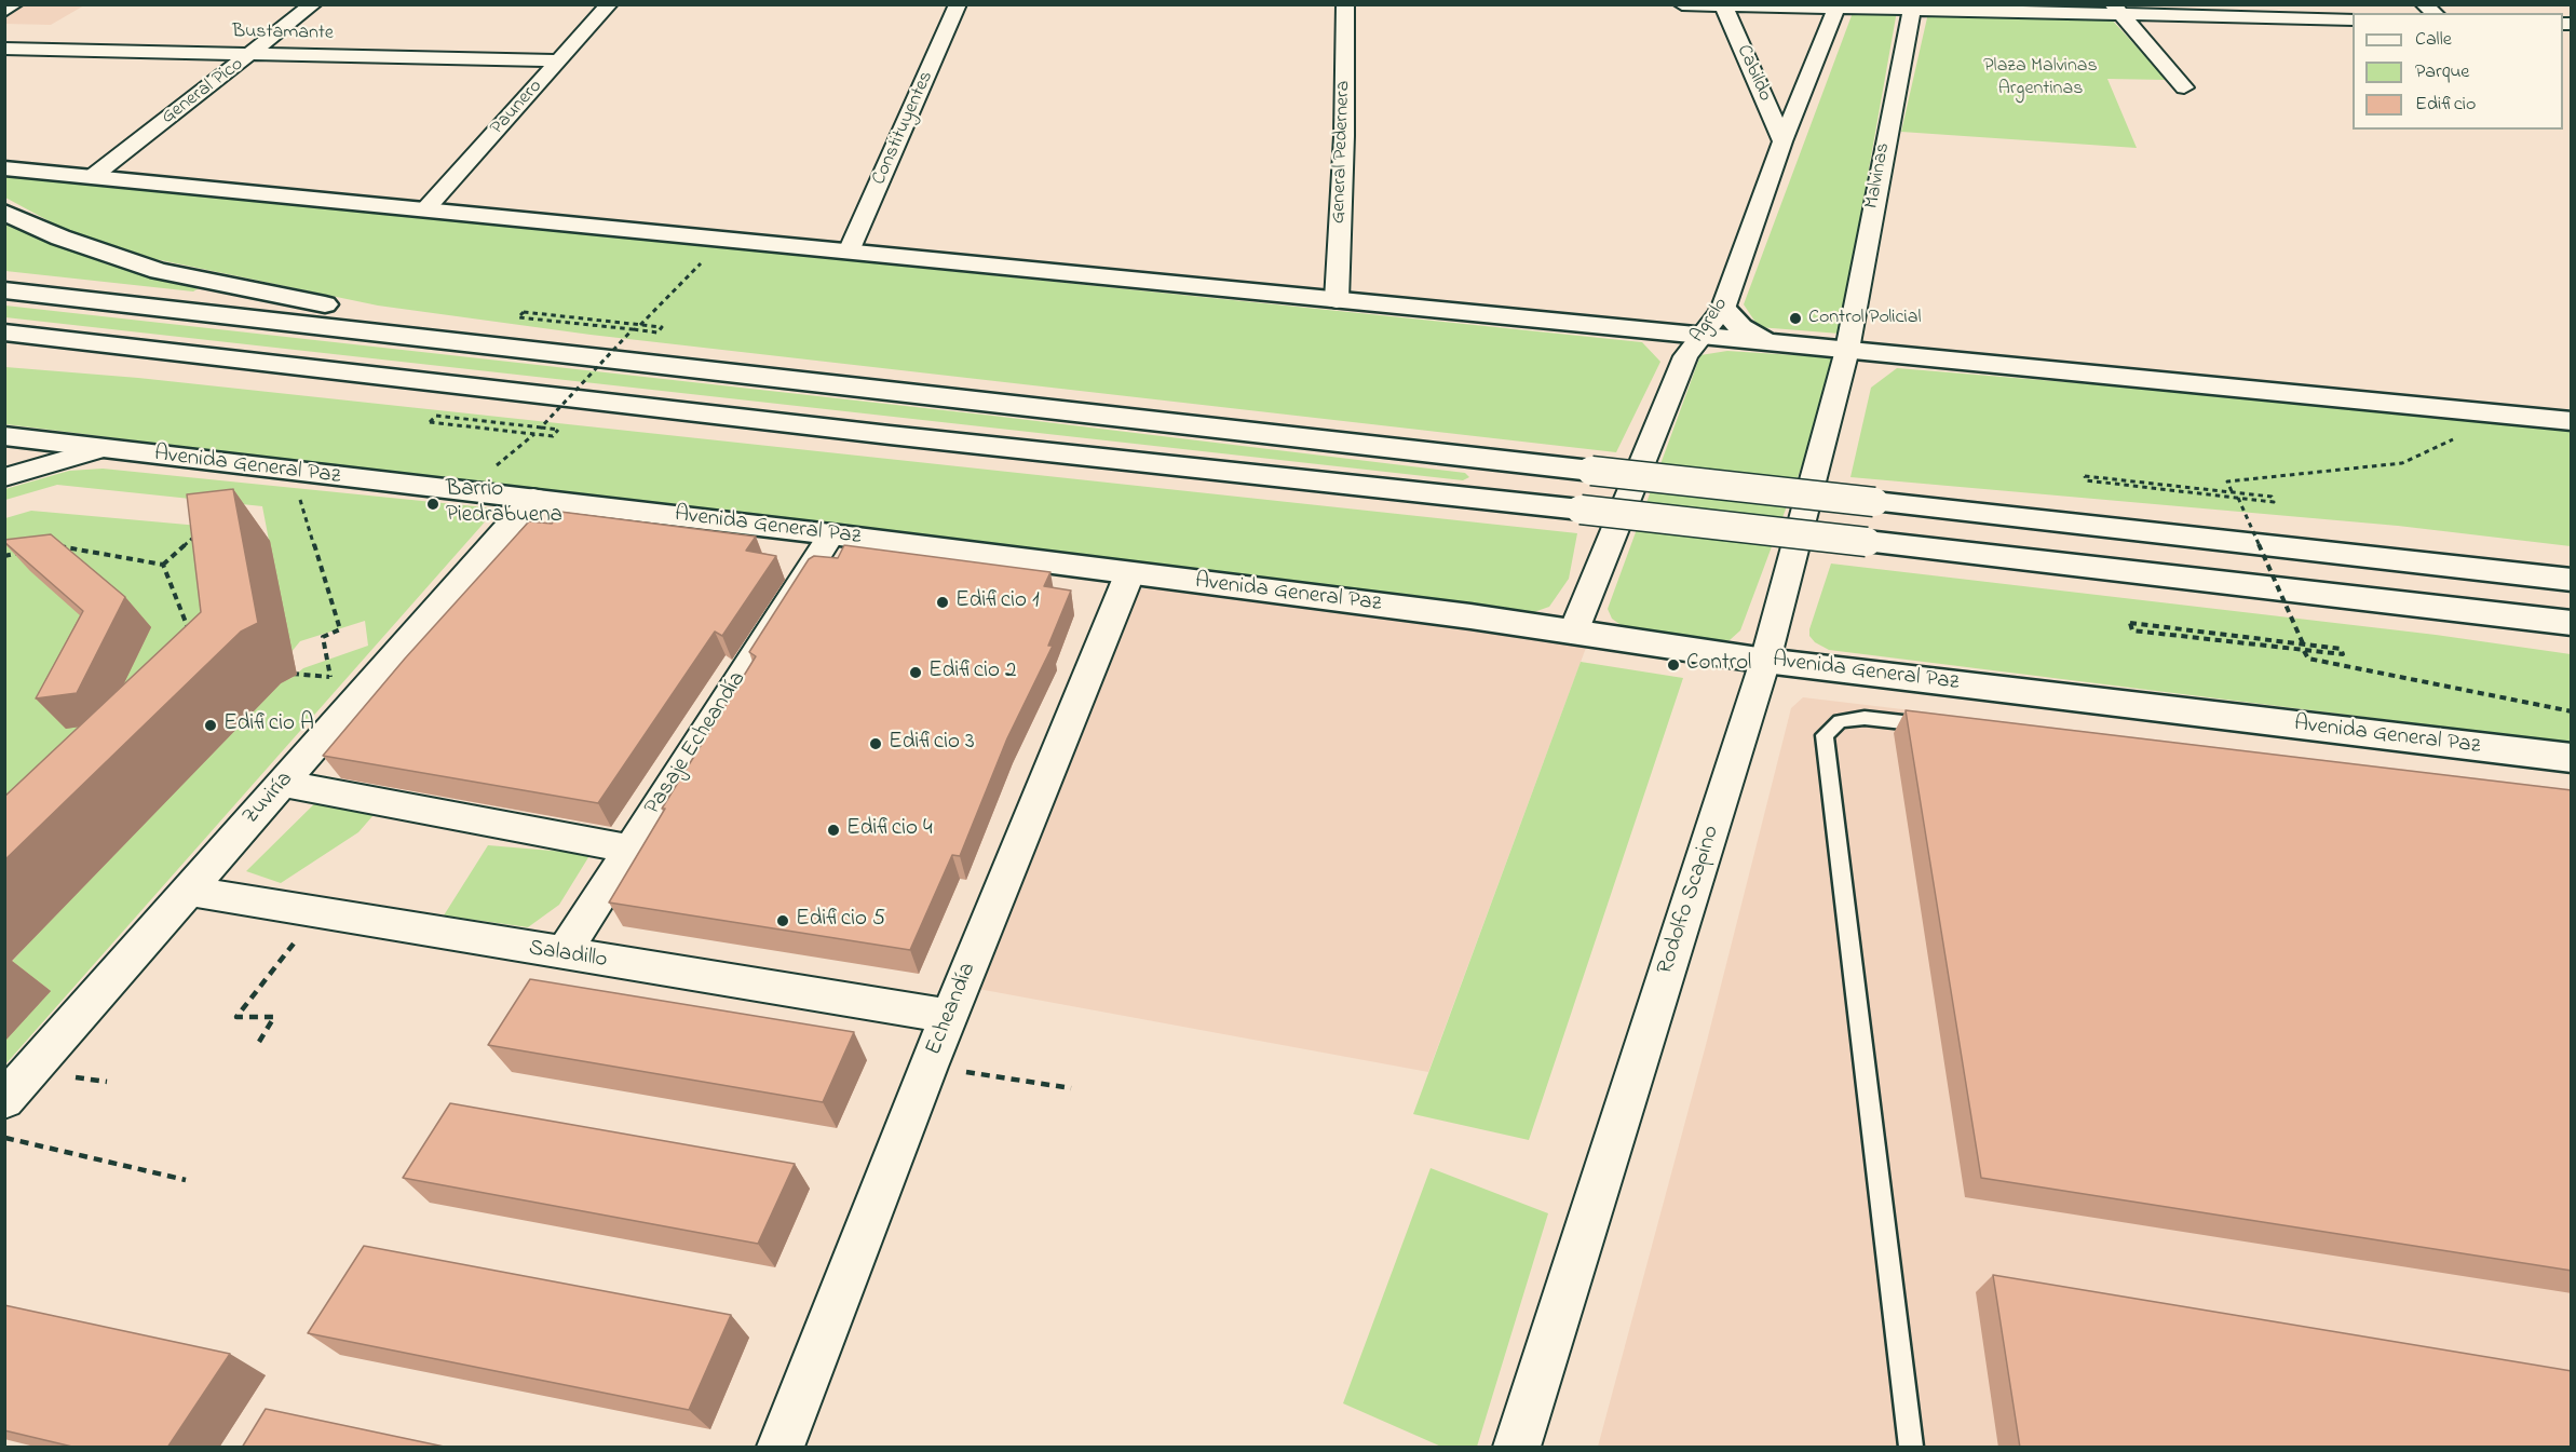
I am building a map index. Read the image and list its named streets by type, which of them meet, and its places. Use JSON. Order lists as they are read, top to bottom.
{
  "streets": {
    "main road": ["Avenida General Paz"],
    "street": [
      "Bustamante",
      "Cabildo",
      "General Pico",
      "Paunero",
      "Constituyentes",
      "General Pedernera",
      "Malvinas",
      "Agrelo",
      "Pasaje Echeandía",
      "Zuviría",
      "Rodolfo Scapino",
      "Saladillo",
      "Echeandía"
    ]
  },
  "crossings": [
    ["Bustamante", "General Pico"],
    ["Bustamante", "Paunero"],
    ["Cabildo", "Agrelo"],
    ["Malvinas", "Rodolfo Scapino"],
    ["Agrelo", "Avenida General Paz"],
    ["Avenida General Paz", "Pasaje Echeandía"],
    ["Avenida General Paz", "Zuviría"],
    ["Avenida General Paz", "Rodolfo Scapino"],
    ["Avenida General Paz", "Echeandía"],
    ["Pasaje Echeandía", "Saladillo"],
    ["Zuviría", "Saladillo"],
    ["Saladillo", "Echeandía"]
  ],
  "parks": ["Plaza Malvinas Argentinas"],
  "places": [
    "Control Policial",
    "Barrio Piedrabuena",
    "Edificio 1",
    "Control",
    "Edificio 2",
    "Edificio A",
    "Edificio 3",
    "Edificio 4",
    "Edificio 5"
  ],
  "legend": ["Calle", "Parque", "Edificio"]
}
